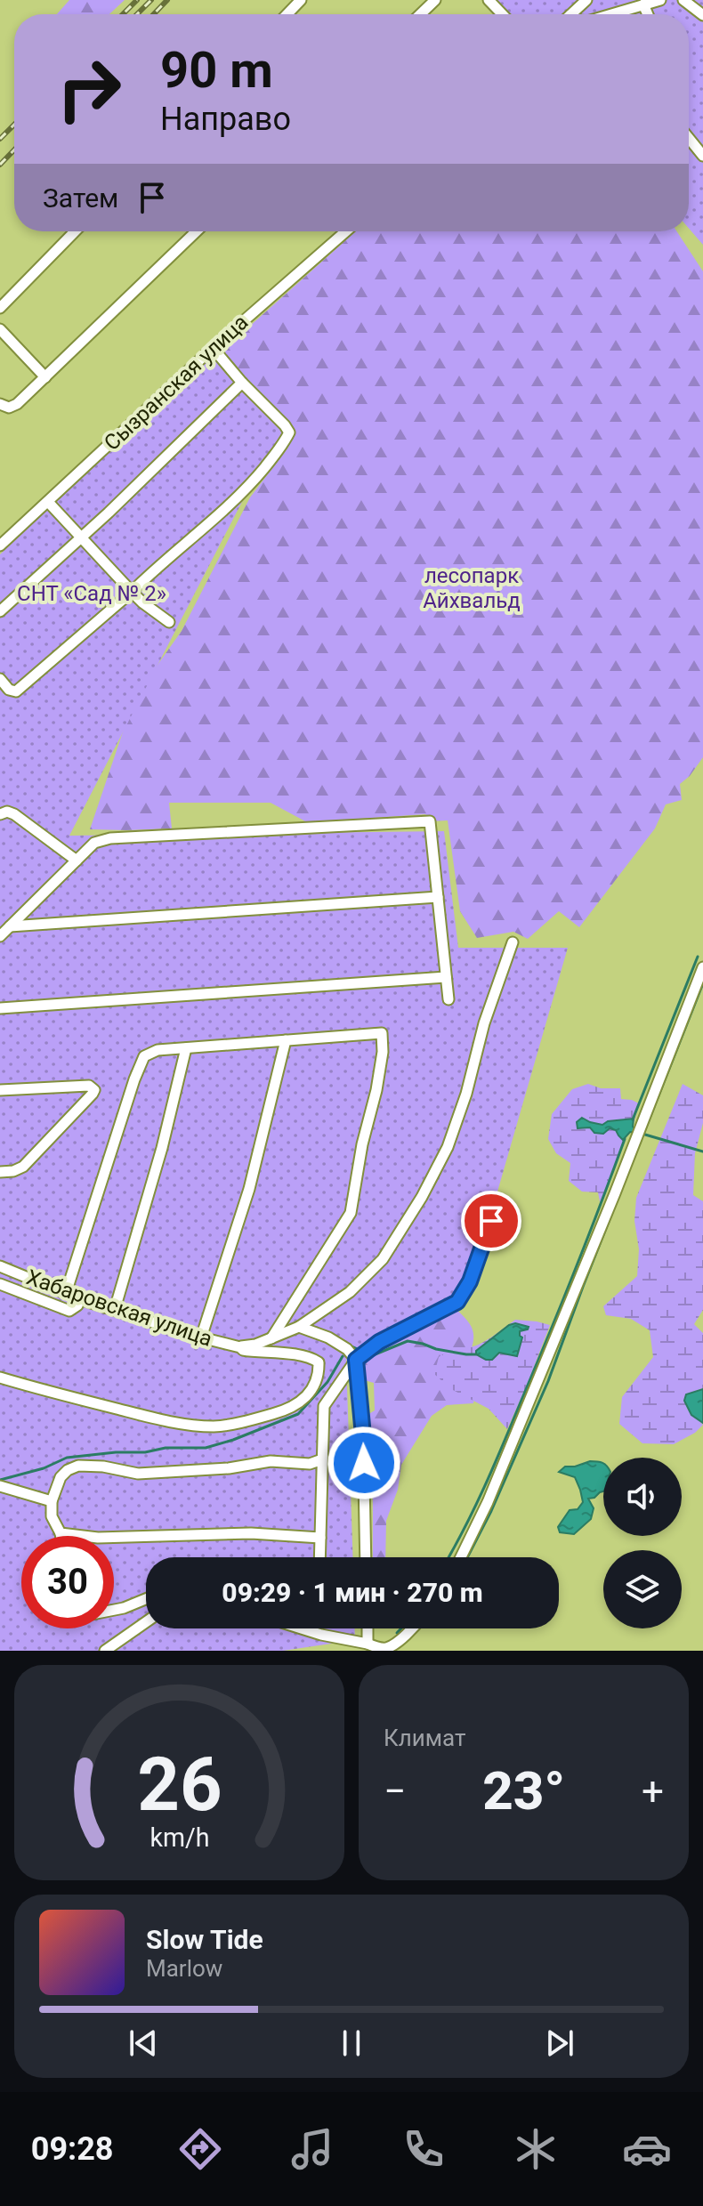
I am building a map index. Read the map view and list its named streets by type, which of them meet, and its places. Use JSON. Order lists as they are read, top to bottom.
{
  "streets": {
    "street": ["Сызранская улица", "Хабаровская улица"]
  },
  "parks": ["лесопарк Айхвальд", "СНТ «Сад № 2»"],
  "page": {
    "turn": ["90 m", "Направо"],
    "then": "Затем",
    "limit": "30",
    "trip": "09:29 · 1 мин · 270 m",
    "tile": "Климат",
    "heat": ["−", "23°", "+"],
    "song": ["Slow Tide", "Marlow"],
    "tabs": "09:28",
    "gauge": ["26", "km/h"]
  }
}
